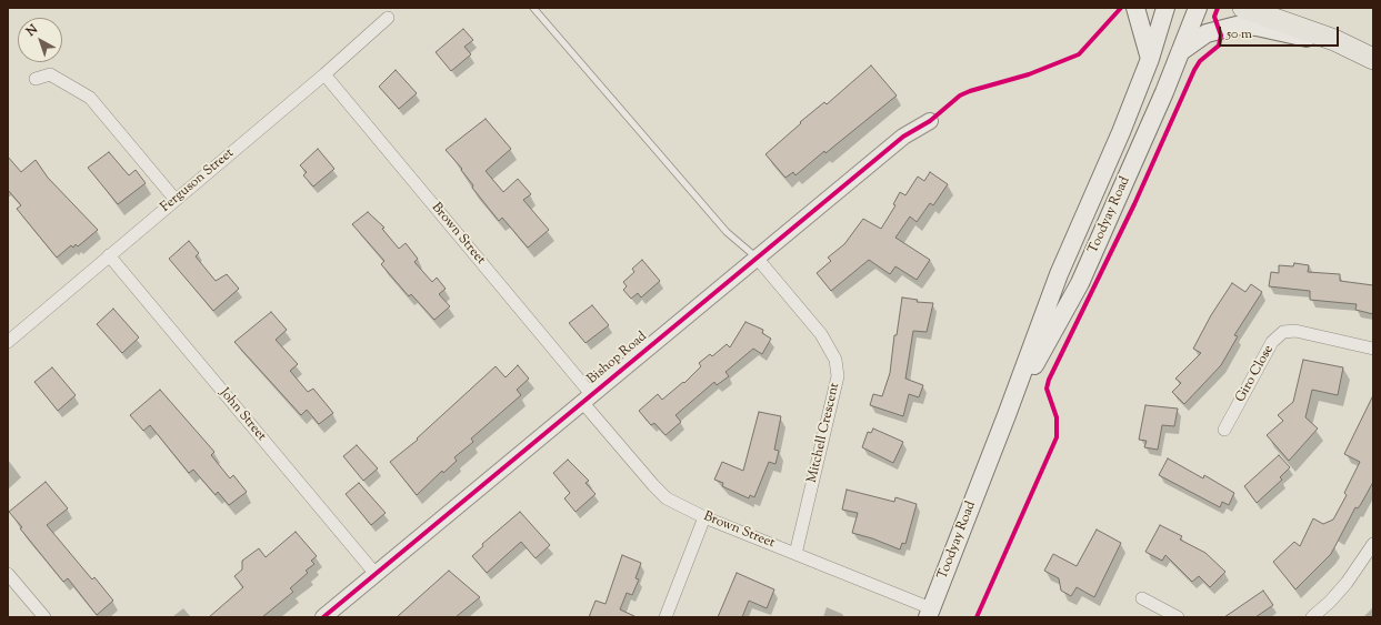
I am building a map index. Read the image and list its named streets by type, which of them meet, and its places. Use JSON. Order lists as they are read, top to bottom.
{
  "streets": {
    "main road": ["Toodyay Road"],
    "street": [
      "Ferguson Street",
      "Brown Street",
      "Bishop Road",
      "Giro Close",
      "John Street",
      "Mitchell Crescent"
    ]
  },
  "crossings": [
    ["Ferguson Street", "Brown Street"],
    ["Ferguson Street", "John Street"],
    ["Toodyay Road", "Brown Street"],
    ["Brown Street", "Bishop Road"],
    ["Brown Street", "Mitchell Crescent"],
    ["Bishop Road", "John Street"],
    ["Bishop Road", "Mitchell Crescent"]
  ],
  "scale_bar": "50 m",
  "north": "top left"
}
